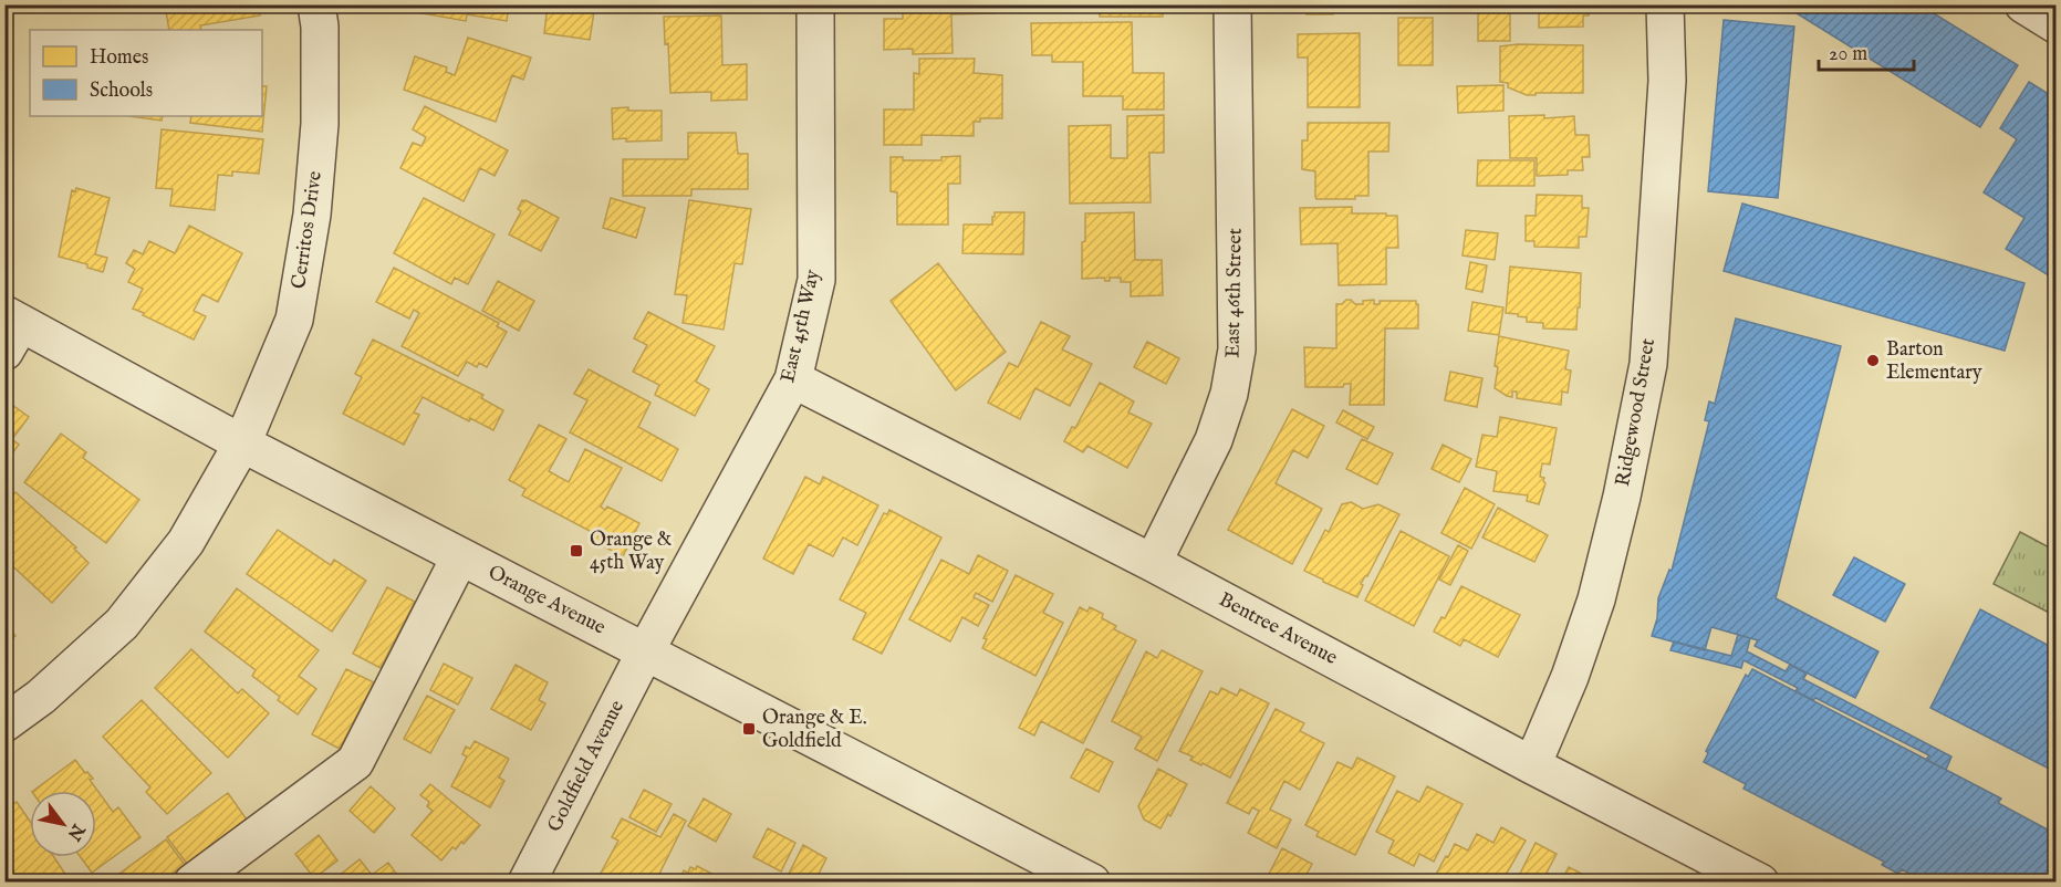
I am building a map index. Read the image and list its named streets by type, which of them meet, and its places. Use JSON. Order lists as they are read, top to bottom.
{
  "streets": {
    "street": [
      "Cerritos Drive",
      "East 46th Street",
      "East 45th Way",
      "Ridgewood Street",
      "Orange Avenue",
      "Bentree Avenue",
      "Goldfield Avenue"
    ]
  },
  "crossings": [
    ["Cerritos Drive", "Orange Avenue"],
    ["East 46th Street", "Bentree Avenue"],
    ["East 45th Way", "Orange Avenue"],
    ["East 45th Way", "Bentree Avenue"],
    ["East 45th Way", "Goldfield Avenue"],
    ["Ridgewood Street", "Bentree Avenue"],
    ["Orange Avenue", "Goldfield Avenue"]
  ],
  "places": {
    "other": ["Barton Elementary"],
    "transit": ["Orange & 45th Way", "Orange & E. Goldfield"]
  },
  "legend": ["Homes", "Schools"],
  "scale_bar": "20 m",
  "north": "bottom right"
}
